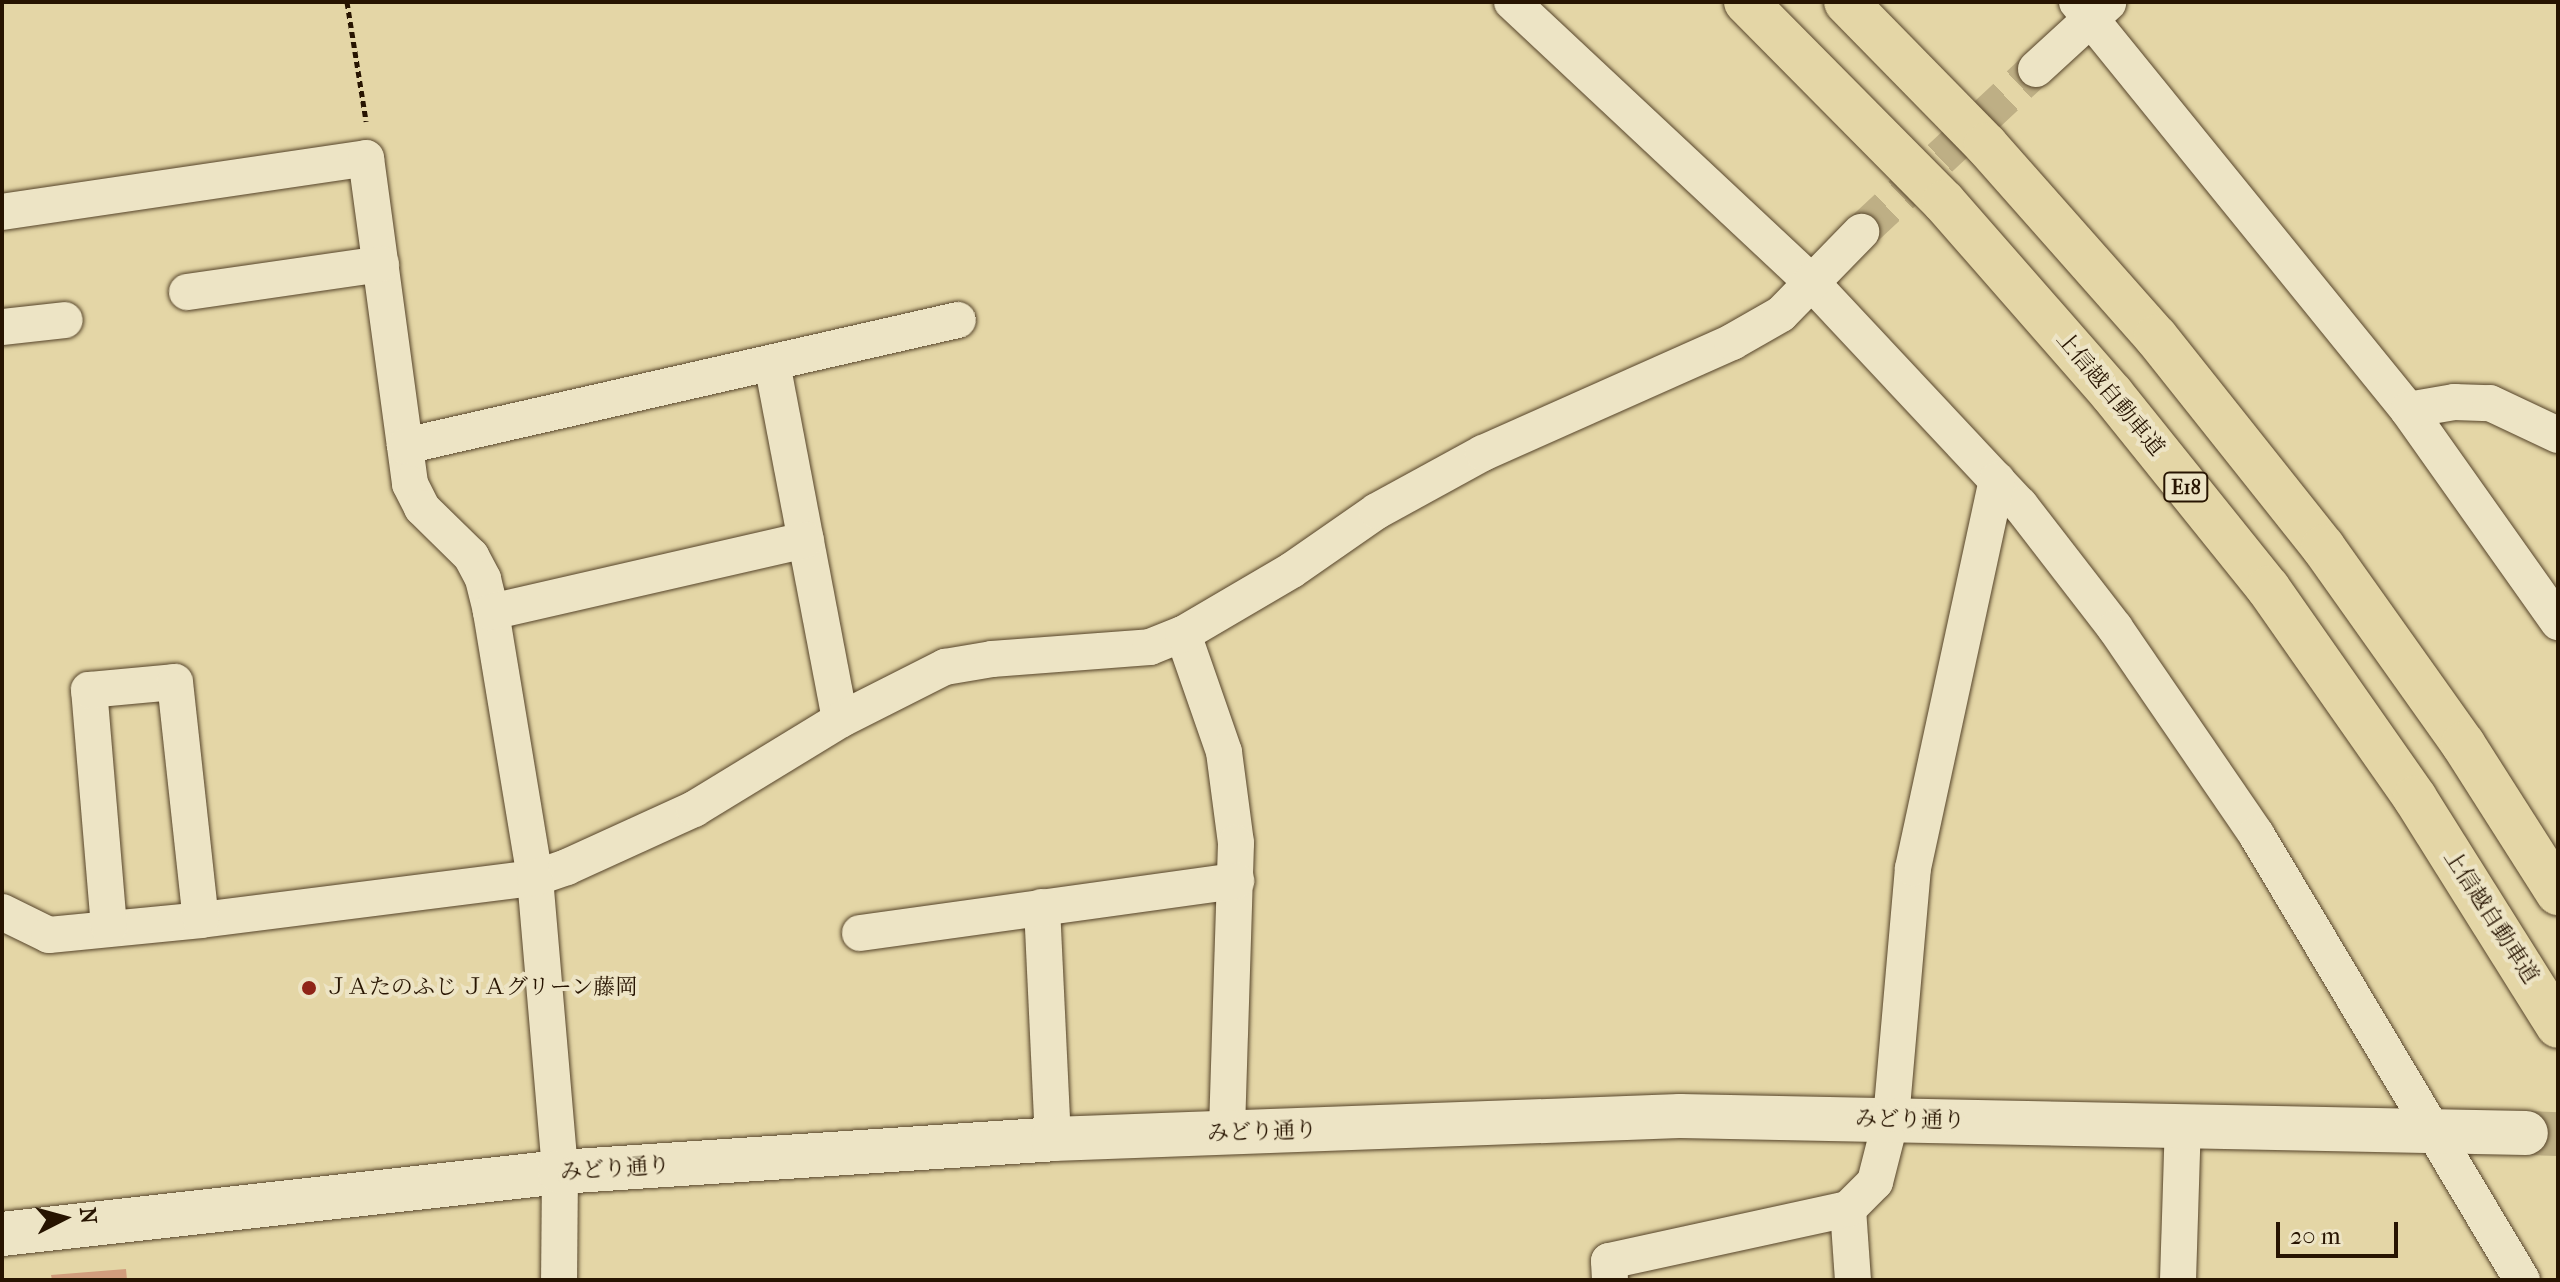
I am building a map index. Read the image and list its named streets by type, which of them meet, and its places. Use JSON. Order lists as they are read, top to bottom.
{
  "streets": {
    "highway": ["上信越自動車道", "E18"],
    "street": ["みどり通り"]
  },
  "places": ["ＪＡたのふじ ＪＡグリーン藤岡"],
  "scale_bar": "20 m",
  "north": "right"
}
